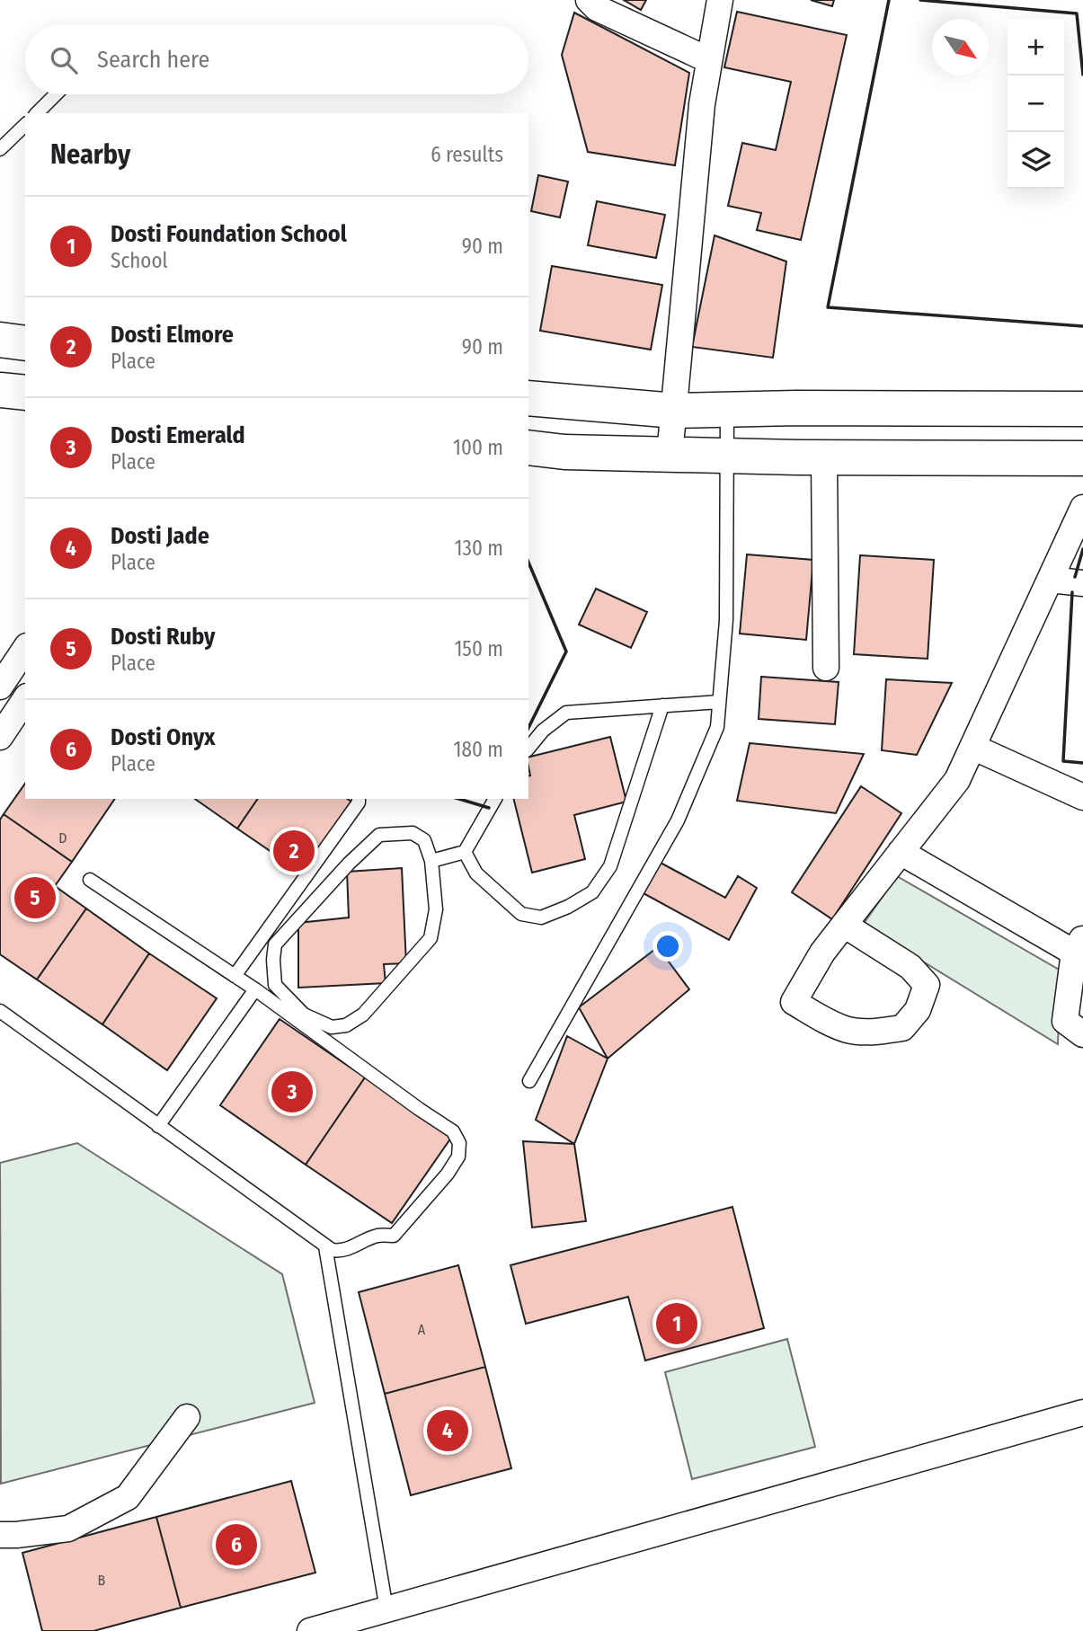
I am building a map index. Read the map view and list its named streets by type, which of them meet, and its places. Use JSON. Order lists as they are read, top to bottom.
{
  "house_numbers": ["D", "A", "B"],
  "north": "bottom right",
  "page": {
    "map_buttons": ["+", "−"],
    "search": "Search here",
    "heading": ["Nearby", "6 results"],
    "list": [
      {
        "mark": "1",
        "name": "Dosti Foundation School",
        "note": "School",
        "value": "90 m"
      },
      {
        "mark": "2",
        "name": "Dosti Elmore",
        "note": "Place",
        "value": "90 m"
      },
      {
        "mark": "3",
        "name": "Dosti Emerald",
        "note": "Place",
        "value": "100 m"
      },
      {
        "mark": "4",
        "name": "Dosti Jade",
        "note": "Place",
        "value": "130 m"
      },
      {
        "mark": "5",
        "name": "Dosti Ruby",
        "note": "Place",
        "value": "150 m"
      },
      {
        "mark": "6",
        "name": "Dosti Onyx",
        "note": "Place",
        "value": "180 m"
      }
    ],
    "pins": [
      "2",
      "5",
      "3",
      "1",
      "4",
      "6"
    ]
  }
}
